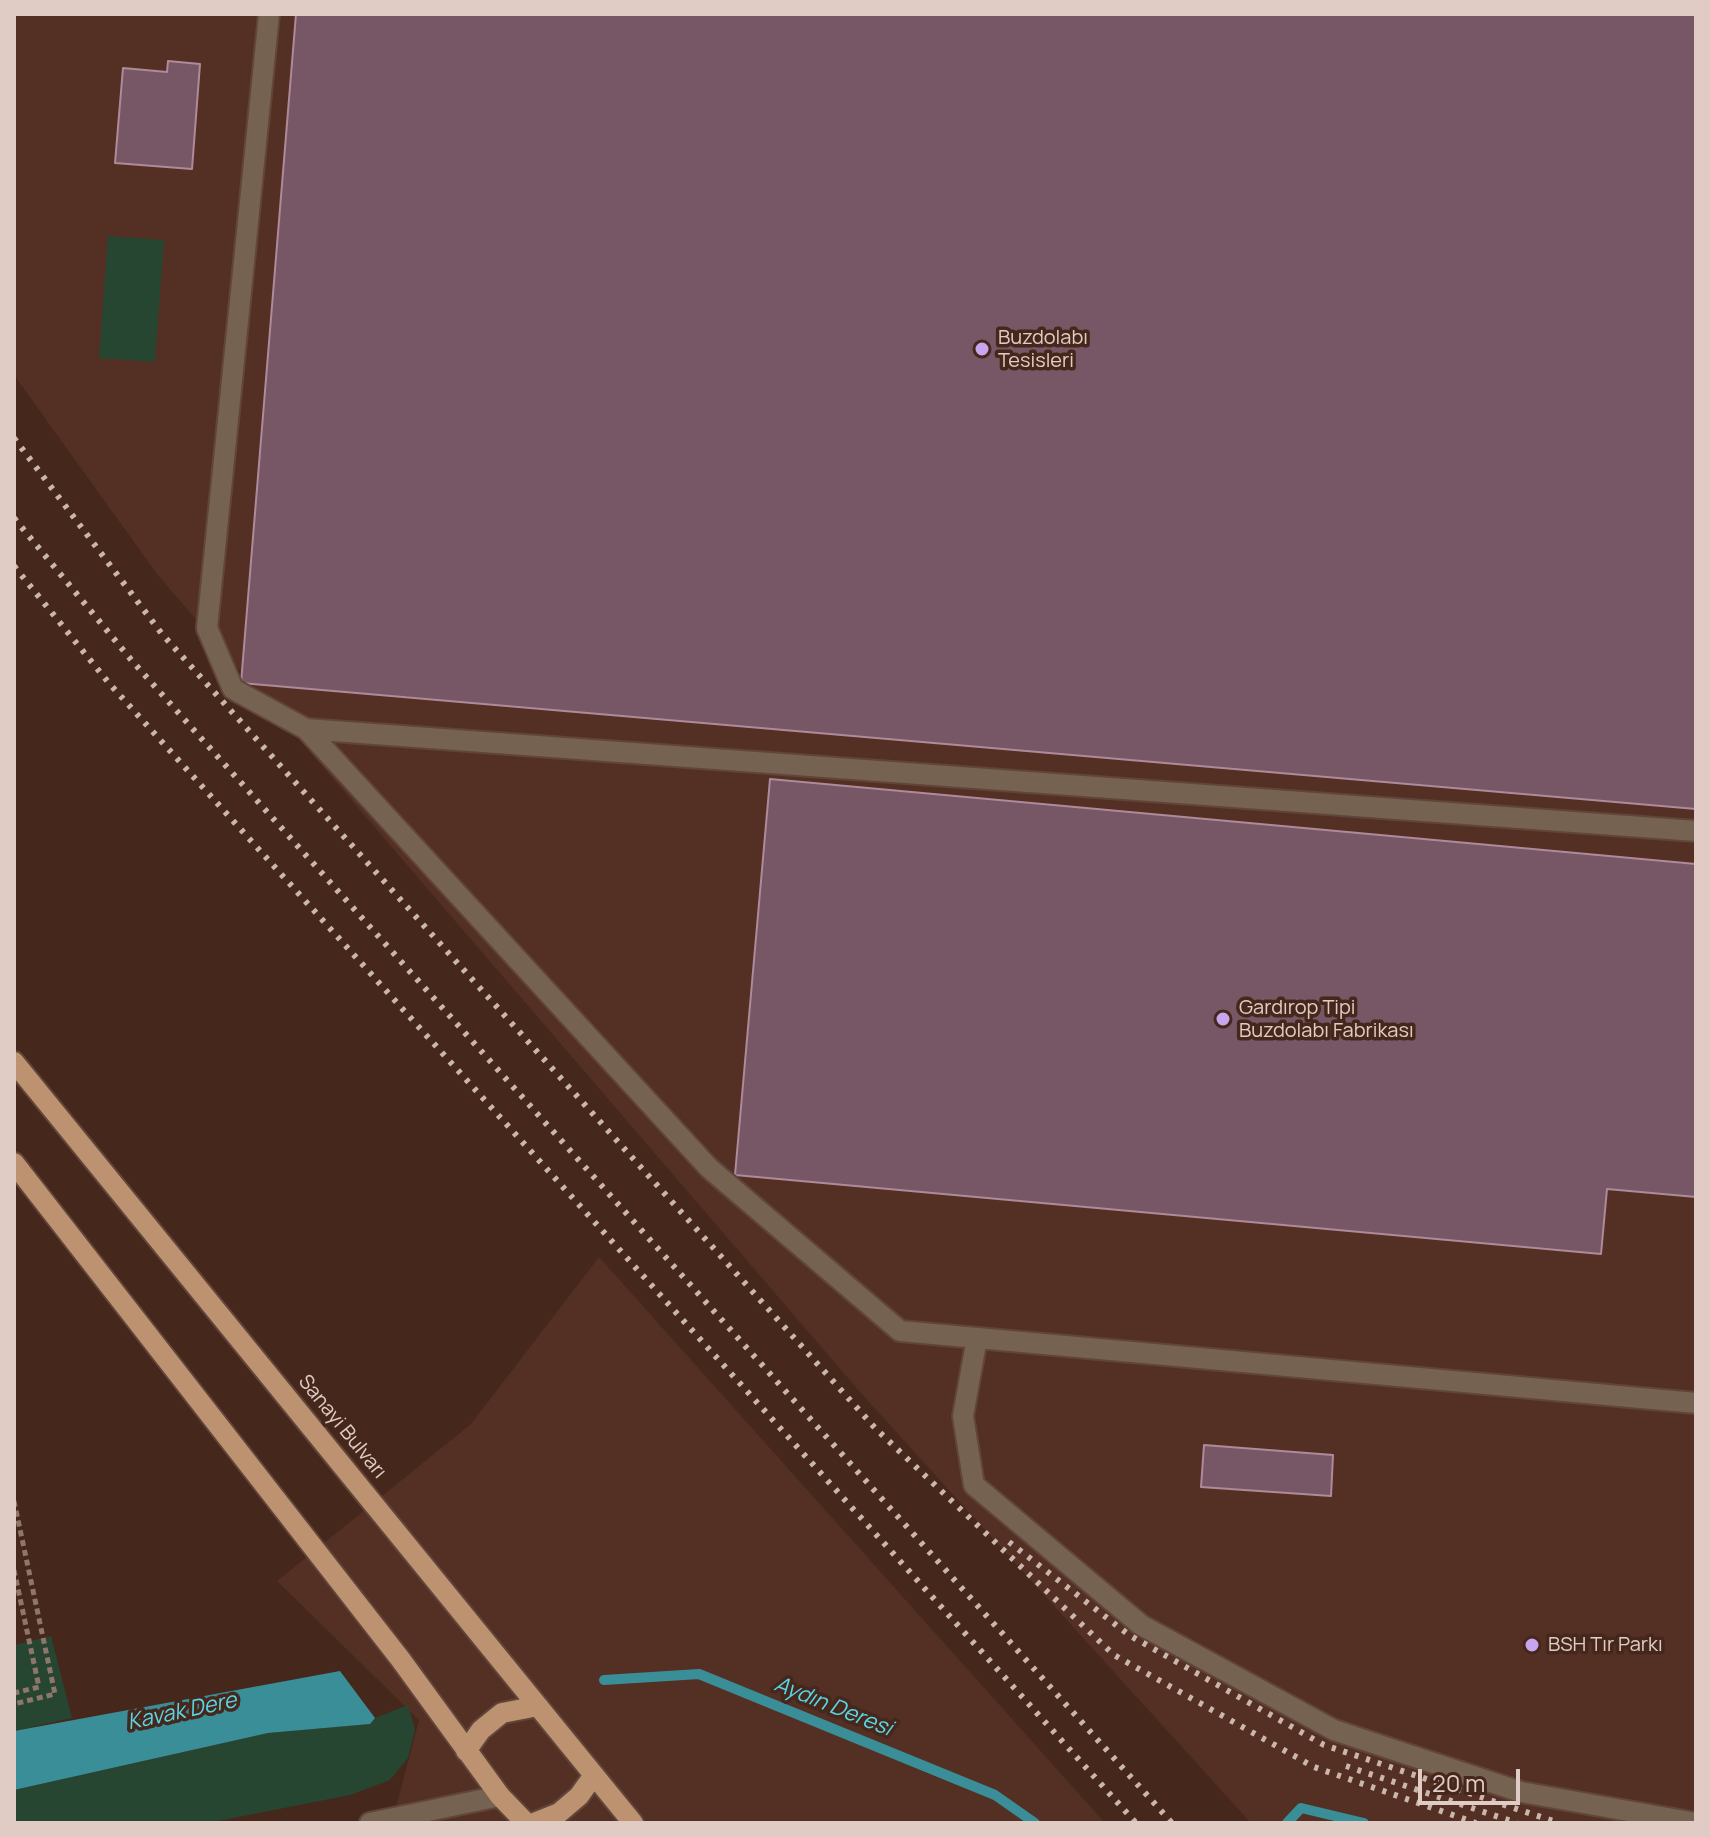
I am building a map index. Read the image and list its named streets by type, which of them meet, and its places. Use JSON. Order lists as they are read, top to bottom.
{
  "streets": {
    "main road": ["Sanayi Bulvarı"]
  },
  "water": ["Aydın Deresi", "Kavak Dere"],
  "places": ["Buzdolabı Tesisleri", "Gardırop Tipi Buzdolabı Fabrikası", "BSH Tır Parkı"],
  "scale_bar": "20 m"
}
